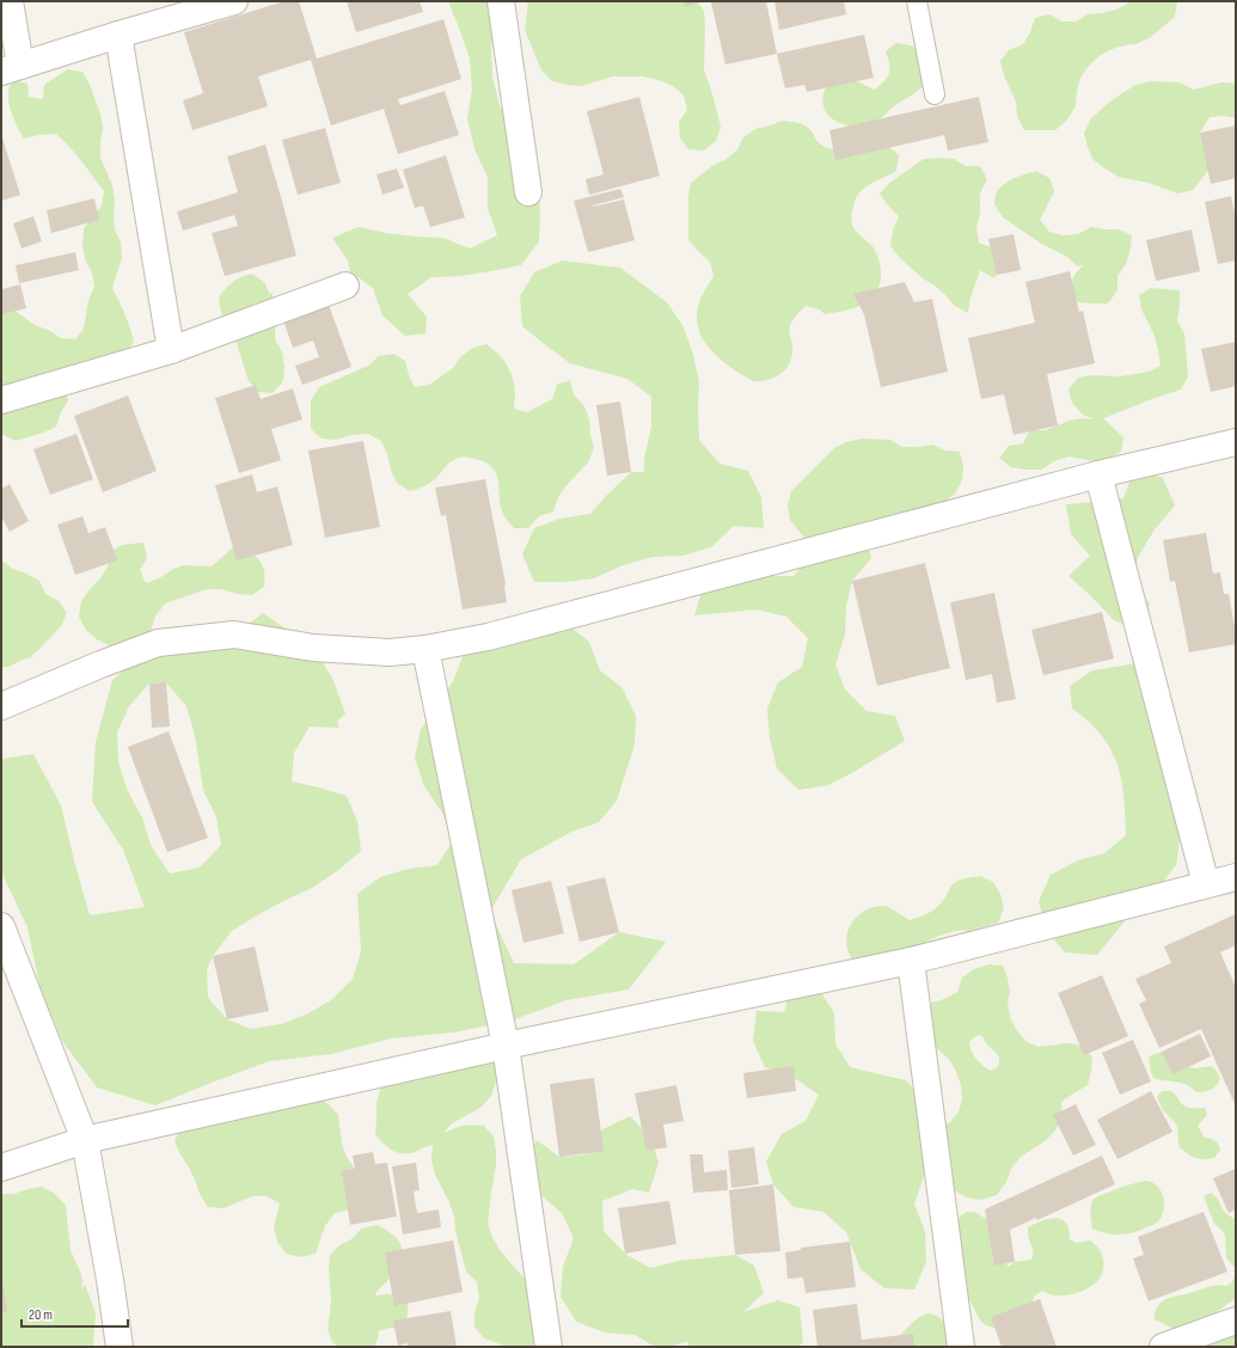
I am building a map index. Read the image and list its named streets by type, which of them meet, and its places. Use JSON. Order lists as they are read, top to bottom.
{
  "scale_bar": "20 m"
}
